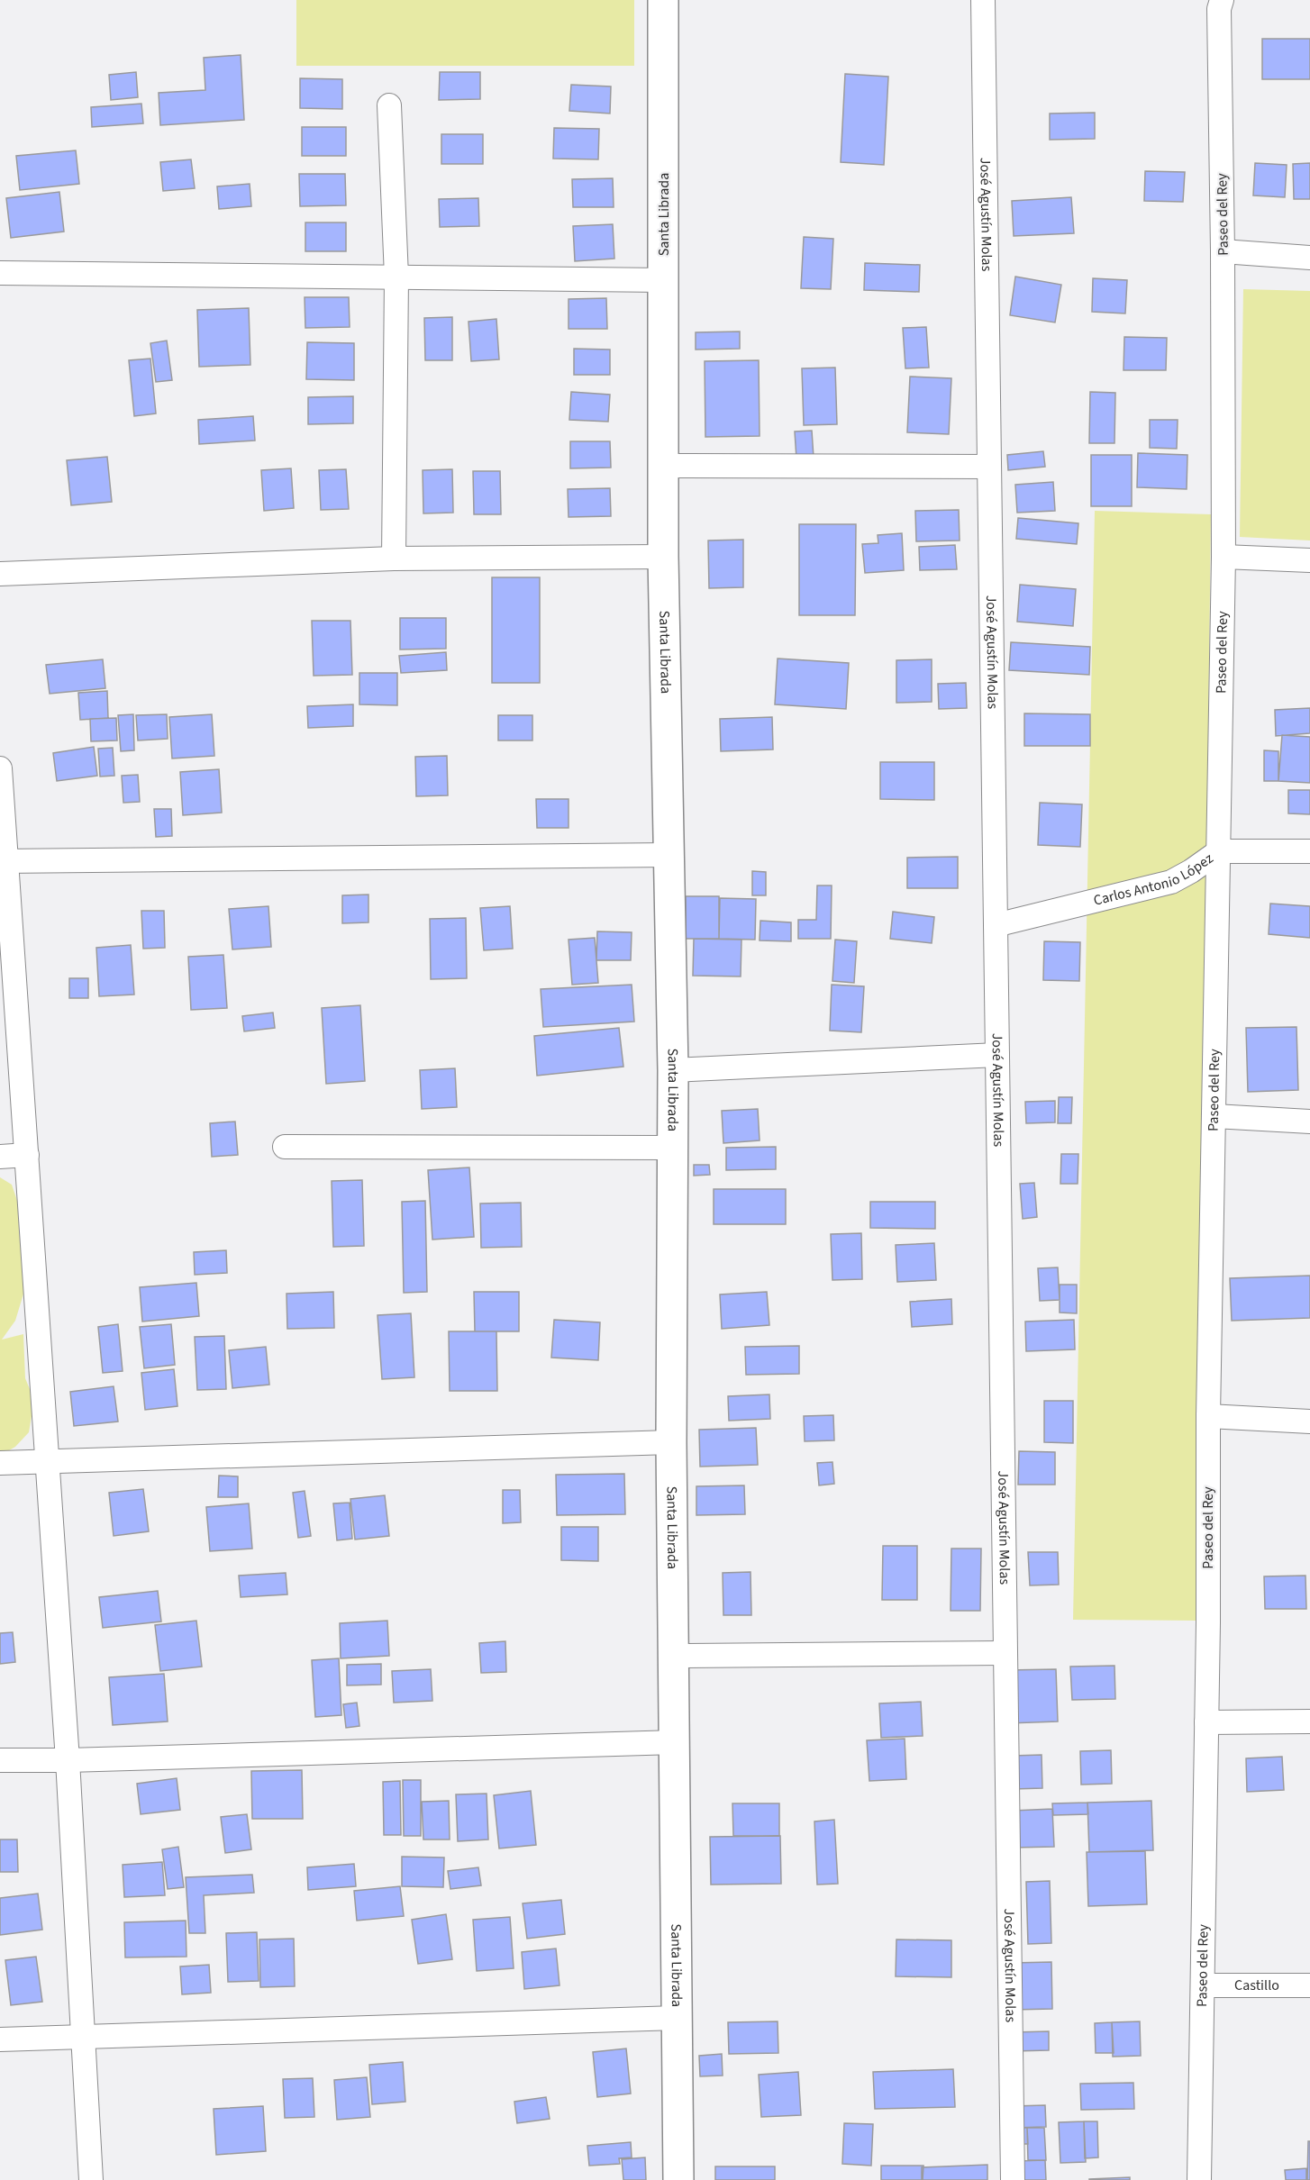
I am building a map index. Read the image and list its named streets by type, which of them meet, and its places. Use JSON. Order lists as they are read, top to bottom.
{
  "streets": {
    "street": [
      "Santa Librada",
      "José Agustín Molas",
      "Paseo del Rey",
      "Carlos Antonio López",
      "Castillo"
    ]
  },
  "crossings": [
    ["José Agustín Molas", "Carlos Antonio López"],
    ["Paseo del Rey", "Carlos Antonio López"],
    ["Paseo del Rey", "Castillo"]
  ]
}
